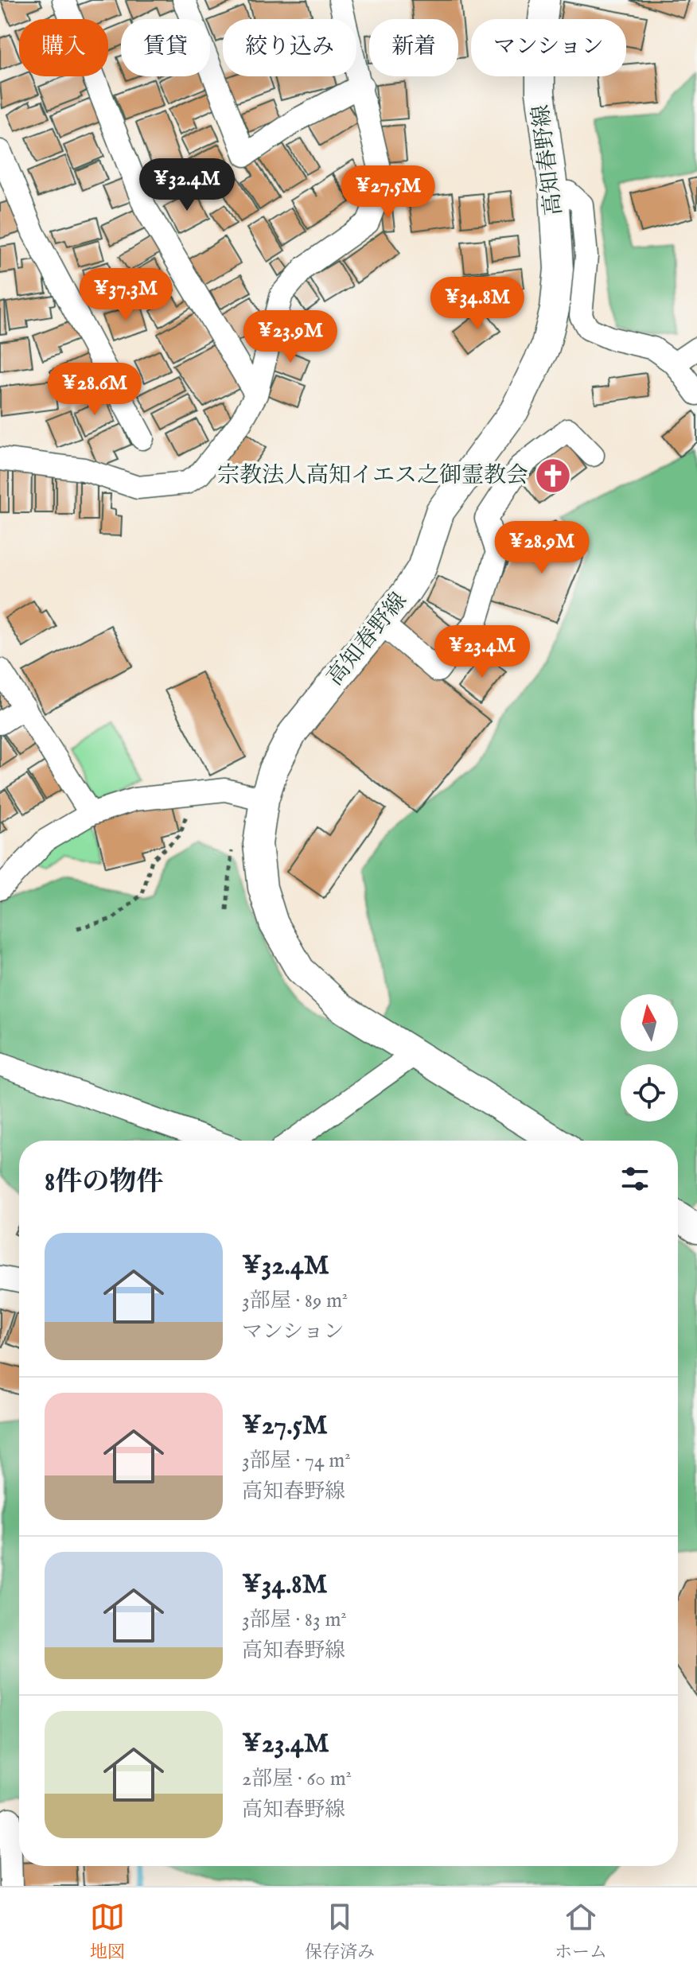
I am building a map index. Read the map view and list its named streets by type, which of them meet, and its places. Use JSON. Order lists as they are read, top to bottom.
{
  "streets": {
    "main road": ["高知春野線"]
  },
  "places": {
    "church": ["宗教法人高知イエス之御霊教会"]
  },
  "north": "top",
  "page": {
    "chip": [
      "購入",
      "賃貸",
      "絞り込み",
      "新着",
      "マンション"
    ],
    "price": [
      "¥32.4M",
      "¥27.5M",
      "¥37.3M",
      "¥34.8M",
      "¥23.9M",
      "¥28.6M",
      "¥28.9M",
      "¥23.4M"
    ],
    "heading": "8件の物件",
    "list": [
      {
        "name": "¥32.4M",
        "note": "3部屋 · 89 m² · マンション"
      },
      {
        "name": "¥27.5M",
        "note": "3部屋 · 74 m² · 高知春野線"
      },
      {
        "name": "¥34.8M",
        "note": "3部屋 · 83 m² · 高知春野線"
      },
      {
        "name": "¥23.4M",
        "note": "2部屋 · 60 m² · 高知春野線"
      }
    ],
    "tabs": ["地図", "保存済み", "ホーム"]
  }
}
